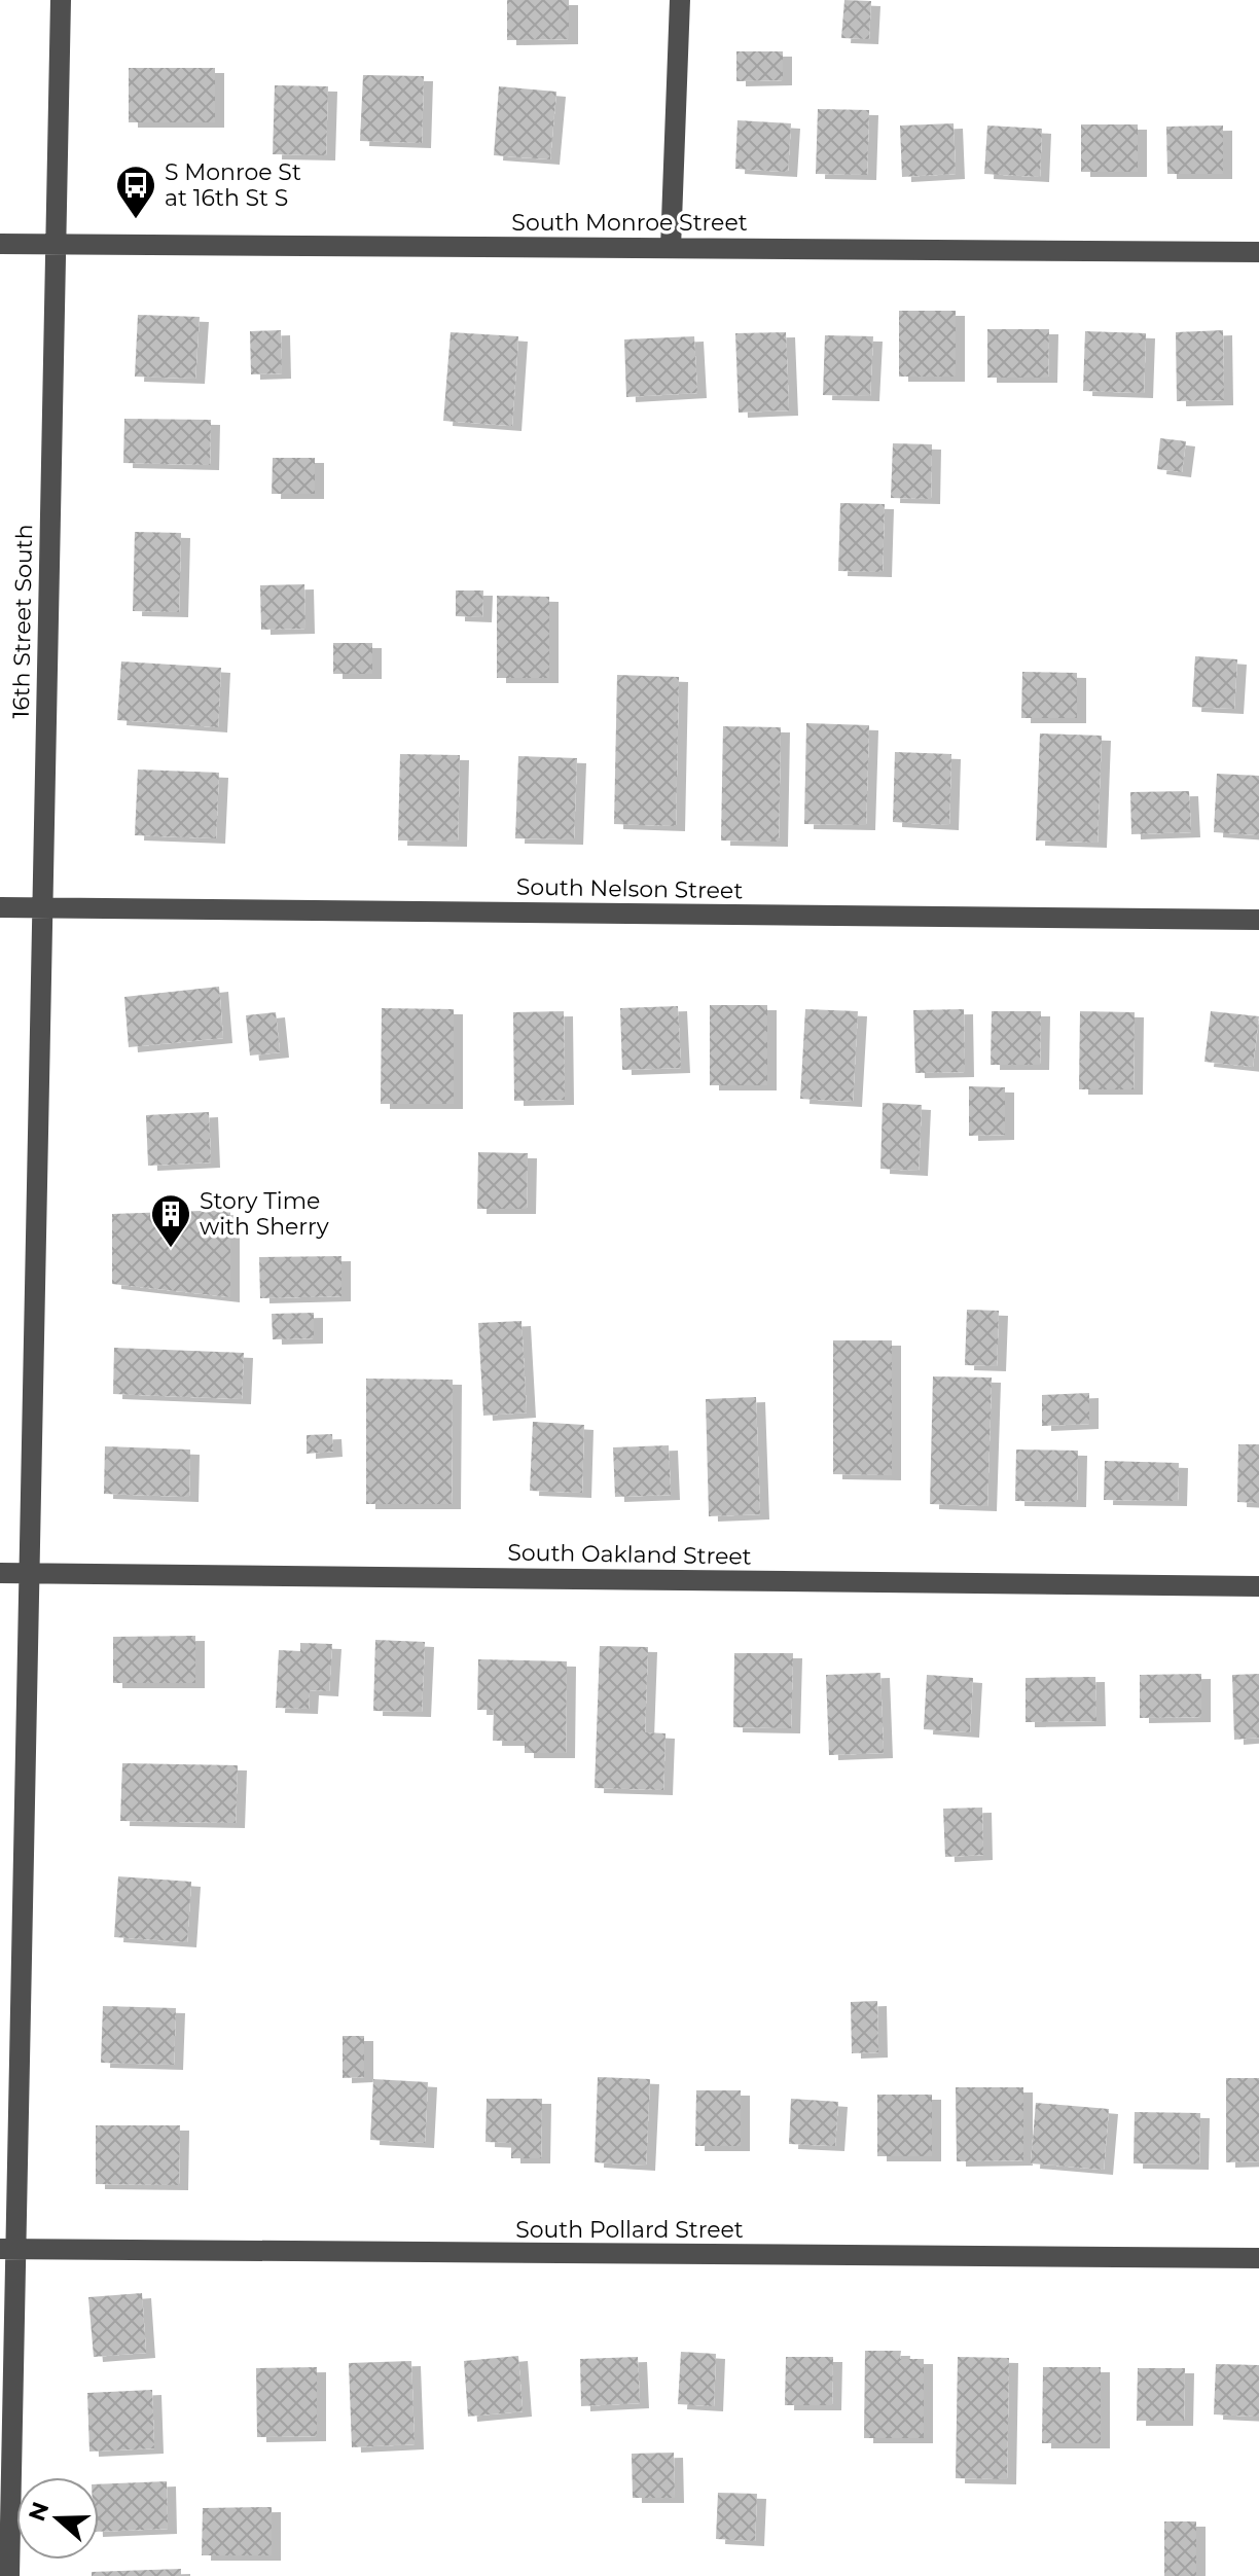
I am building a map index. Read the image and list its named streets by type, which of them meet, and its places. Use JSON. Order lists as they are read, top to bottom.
{
  "streets": {
    "street": [
      "South Monroe Street",
      "16th Street South",
      "South Nelson Street",
      "South Oakland Street",
      "South Pollard Street"
    ]
  },
  "crossings": [
    ["South Monroe Street", "16th Street South"],
    ["16th Street South", "South Nelson Street"],
    ["16th Street South", "South Oakland Street"],
    ["16th Street South", "South Pollard Street"]
  ],
  "places": {
    "bus stop": ["S Monroe St at 16th St S"],
    "building": ["Story Time with Sherry"]
  },
  "north": "left"
}
